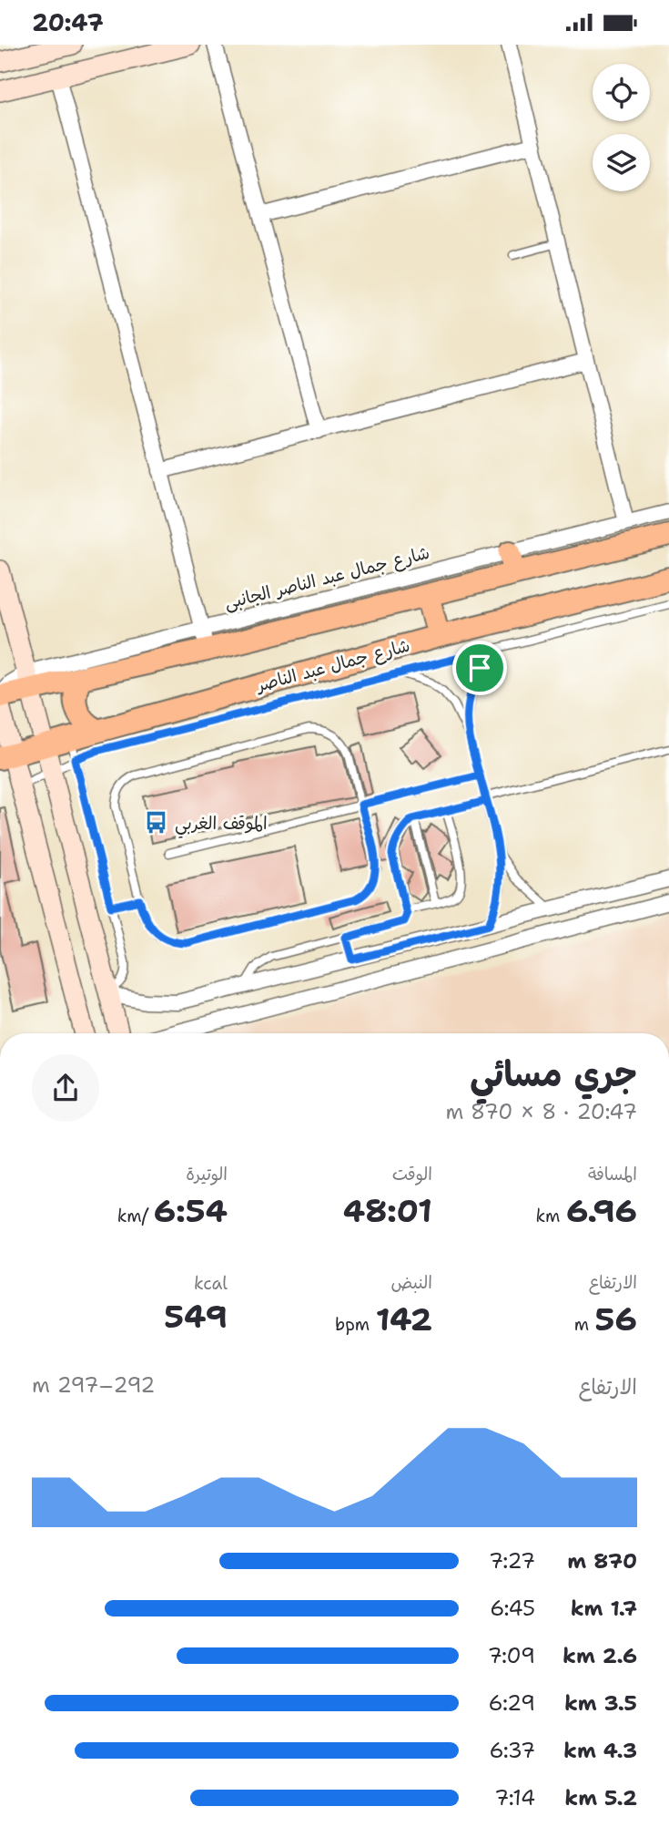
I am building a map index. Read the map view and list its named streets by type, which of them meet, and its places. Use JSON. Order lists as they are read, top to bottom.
{
  "streets": {
    "main road": ["شارع جمال عبد الناصر"],
    "street": ["شارع جمال عبد الناصر الجانبى"]
  },
  "places": {
    "bus stop": ["الموقف الغربي"]
  },
  "page": {
    "status": "20:47",
    "heading": ["جري مسائي", "20:47 · 8 × 870 m"],
    "stats": [
      ["المسافة", "6.96 km"],
      ["الوقت", "48:01"],
      ["الوتيرة", "6:54 /km"],
      ["الارتفاع", "56 m"],
      ["النبض", "142 bpm"],
      ["kcal", "549"]
    ],
    "chart": ["الارتفاع", "292–297 m"],
    "list": [
      {
        "name": "870 m",
        "note": "7:27"
      },
      {
        "name": "1.7 km",
        "note": "6:45"
      },
      {
        "name": "2.6 km",
        "note": "7:09"
      },
      {
        "name": "3.5 km",
        "note": "6:29"
      },
      {
        "name": "4.3 km",
        "note": "6:37"
      },
      {
        "name": "5.2 km",
        "note": "7:14"
      }
    ]
  }
}
